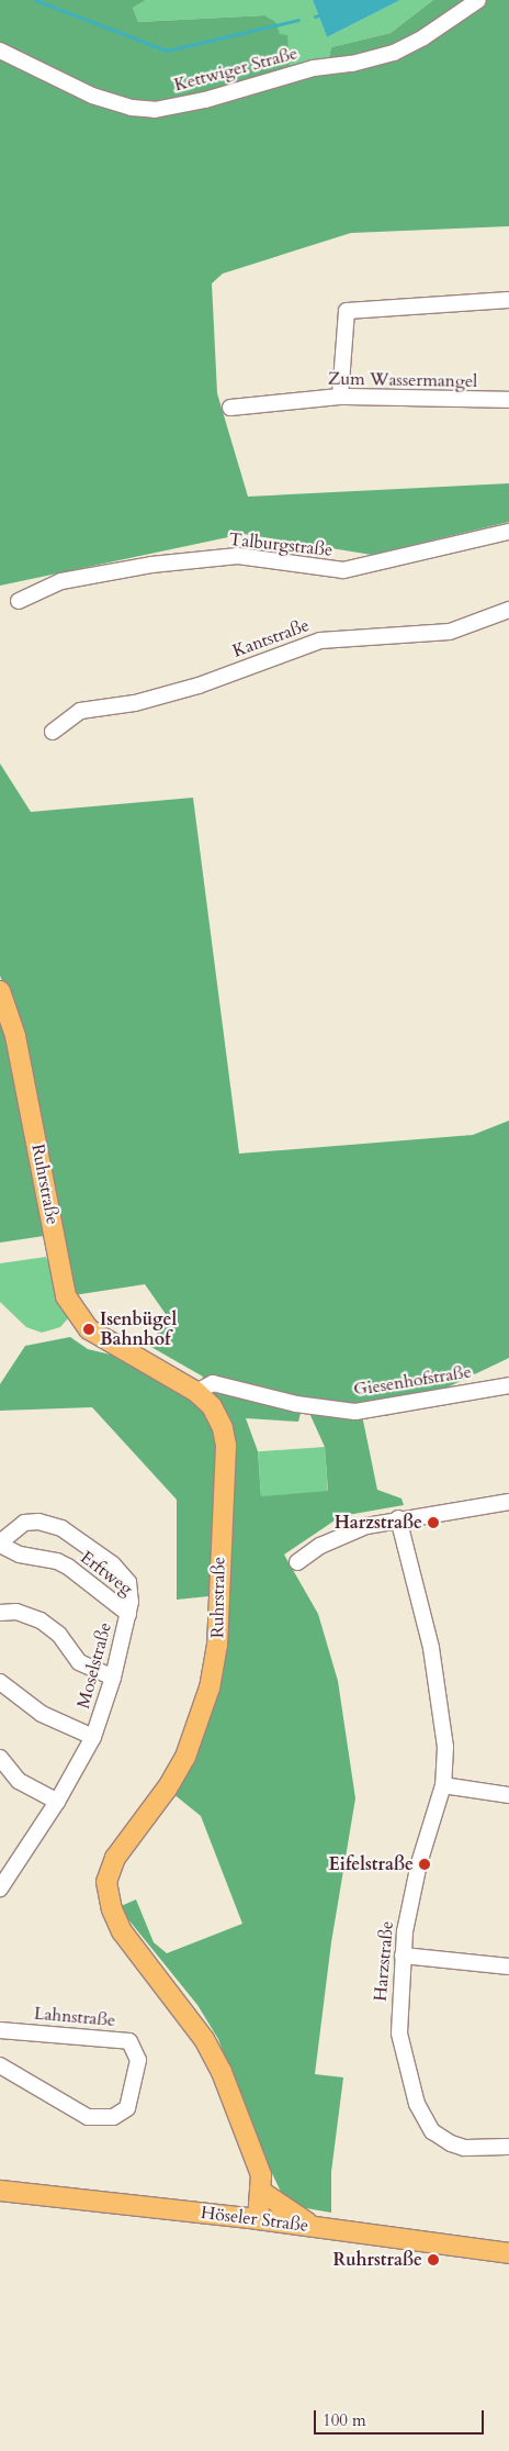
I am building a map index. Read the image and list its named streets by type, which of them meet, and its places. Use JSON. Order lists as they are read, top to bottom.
{
  "streets": {
    "main road": ["Ruhrstraße", "Höseler Straße"],
    "street": [
      "Kettwiger Straße",
      "Zum Wassermangel",
      "Talburgstraße",
      "Kantstraße",
      "Giesenhofstraße",
      "Erftweg",
      "Moselstraße",
      "Harzstraße",
      "Lahnstraße"
    ]
  },
  "crossings": [
    ["Ruhrstraße", "Giesenhofstraße"],
    ["Ruhrstraße", "Höseler Straße"],
    ["Erftweg", "Moselstraße"]
  ],
  "places": [
    "Isenbügel Bahnhof",
    "Harzstraße",
    "Eifelstraße",
    "Ruhrstraße"
  ],
  "scale_bar": "100 m"
}
